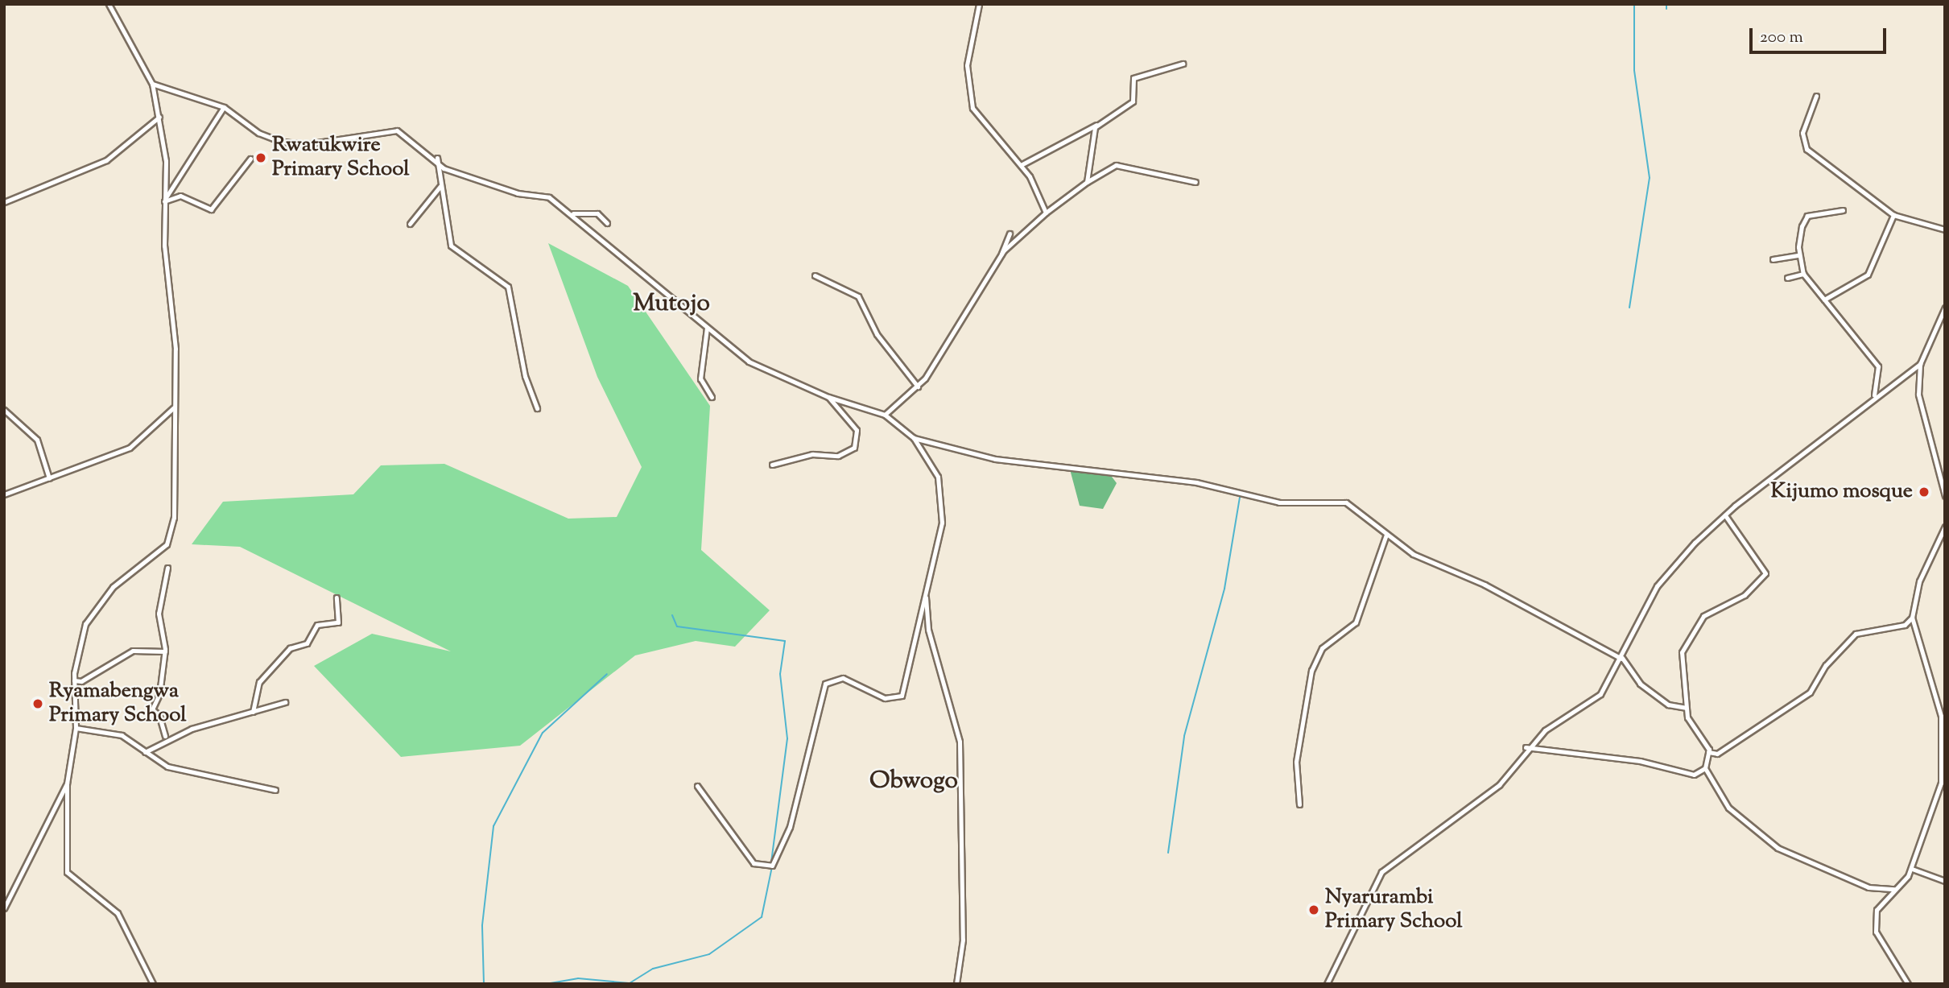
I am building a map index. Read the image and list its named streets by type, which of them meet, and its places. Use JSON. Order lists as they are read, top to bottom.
{
  "districts": ["Mutojo", "Obwogo"],
  "places": [
    "Rwatukwire Primary School",
    "Kijumo mosque",
    "Ryamabengwa Primary School",
    "Nyarurambi Primary School"
  ],
  "scale_bar": "200 m"
}
